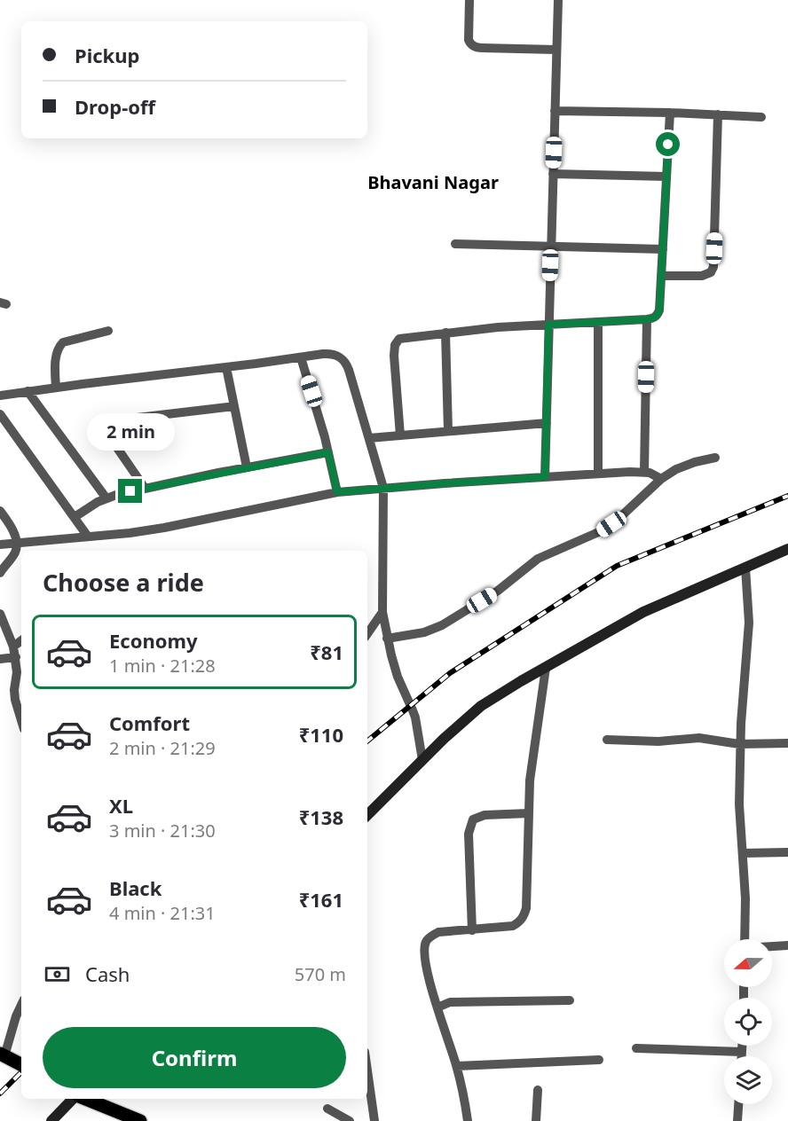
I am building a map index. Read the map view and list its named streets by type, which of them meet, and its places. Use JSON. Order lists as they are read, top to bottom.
{
  "districts": ["Bhavani Nagar"],
  "north": "left",
  "page": {
    "banner": ["Pickup", "Drop-off"],
    "bubble": "2 min",
    "heading": "Choose a ride",
    "list": [
      {
        "name": "Economy",
        "note": "1 min · 21:28",
        "value": "₹81"
      },
      {
        "name": "Comfort",
        "note": "2 min · 21:29",
        "value": "₹110"
      },
      {
        "name": "XL",
        "note": "3 min · 21:30",
        "value": "₹138"
      },
      {
        "name": "Black",
        "note": "4 min · 21:31",
        "value": "₹161"
      }
    ],
    "pay": ["Cash", "570 m"],
    "buttons": "Confirm"
  }
}
